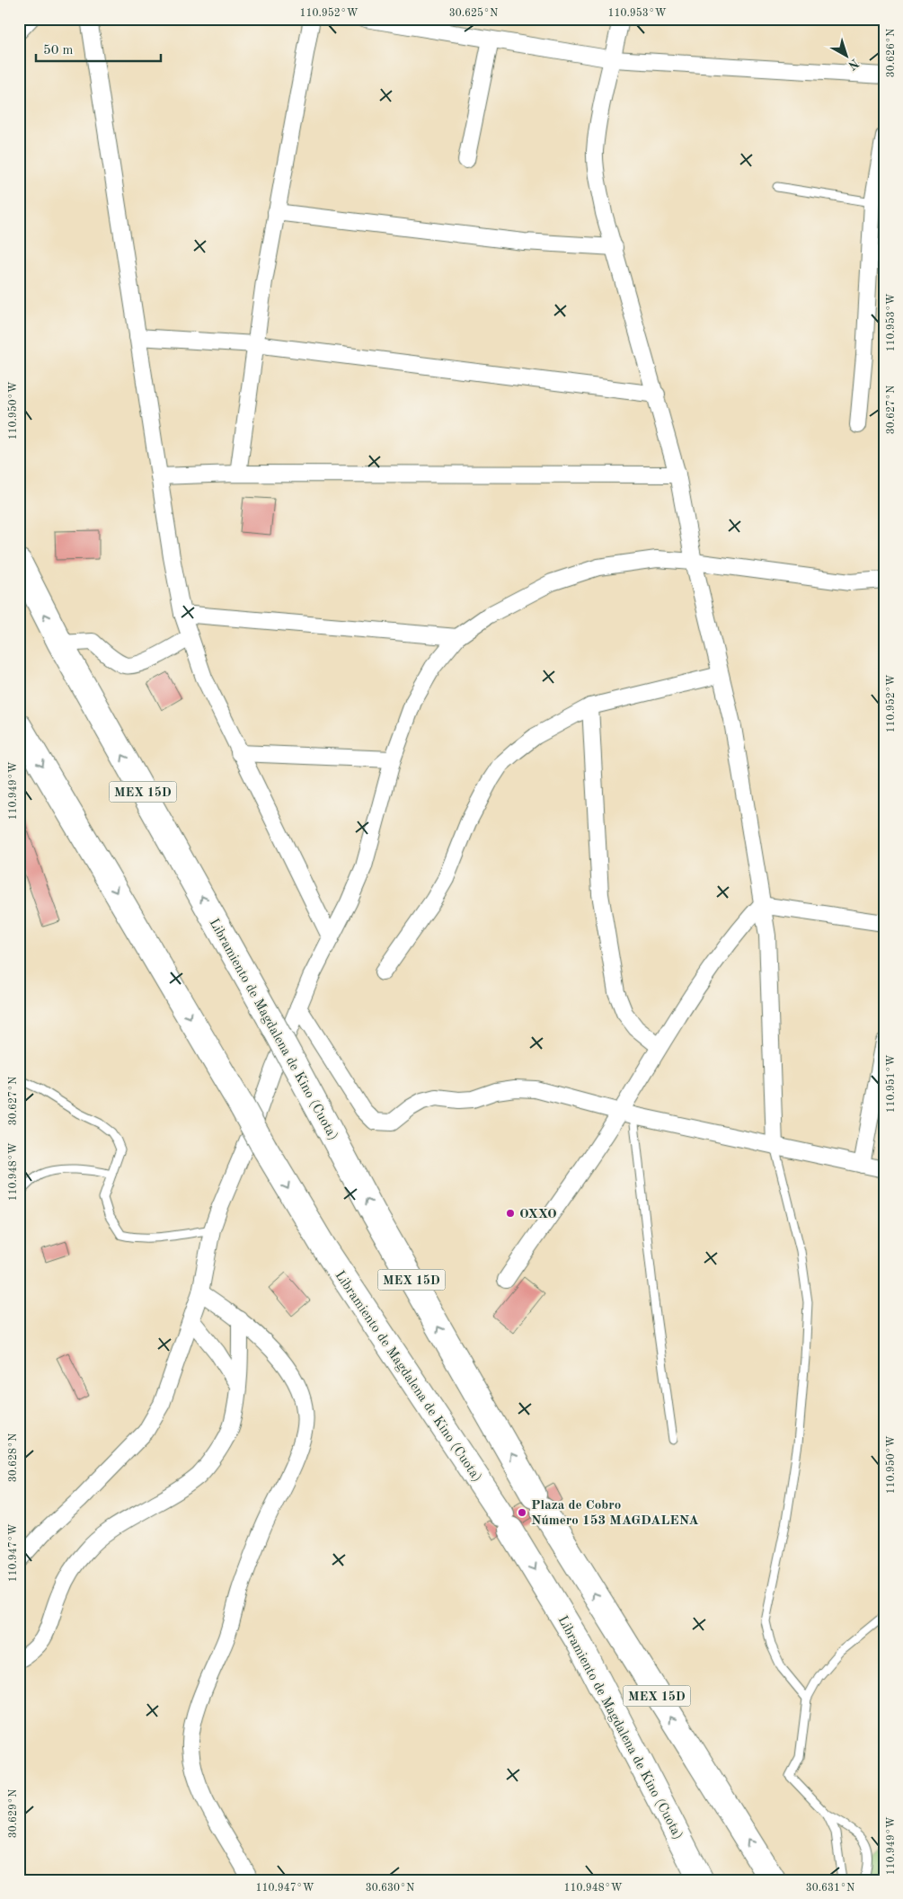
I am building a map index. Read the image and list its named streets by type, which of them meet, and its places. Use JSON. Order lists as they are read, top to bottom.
{
  "streets": {
    "highway": ["MEX 15D", "Libramiento de Magdalena de Kino (Cuota)"]
  },
  "places": ["OXXO", "Plaza de Cobro Número 153 MAGDALENA"],
  "scale_bar": "50 m",
  "north": "bottom right",
  "coordinates": [
    "110.952°W",
    "30.625°N",
    "110.953°W",
    "30.626°N",
    "30.627°N",
    "110.950°W",
    "110.949°W",
    "110.951°W",
    "110.948°W",
    "30.628°N",
    "110.947°W",
    "30.629°N",
    "30.630°N",
    "30.631°N"
  ]
}
